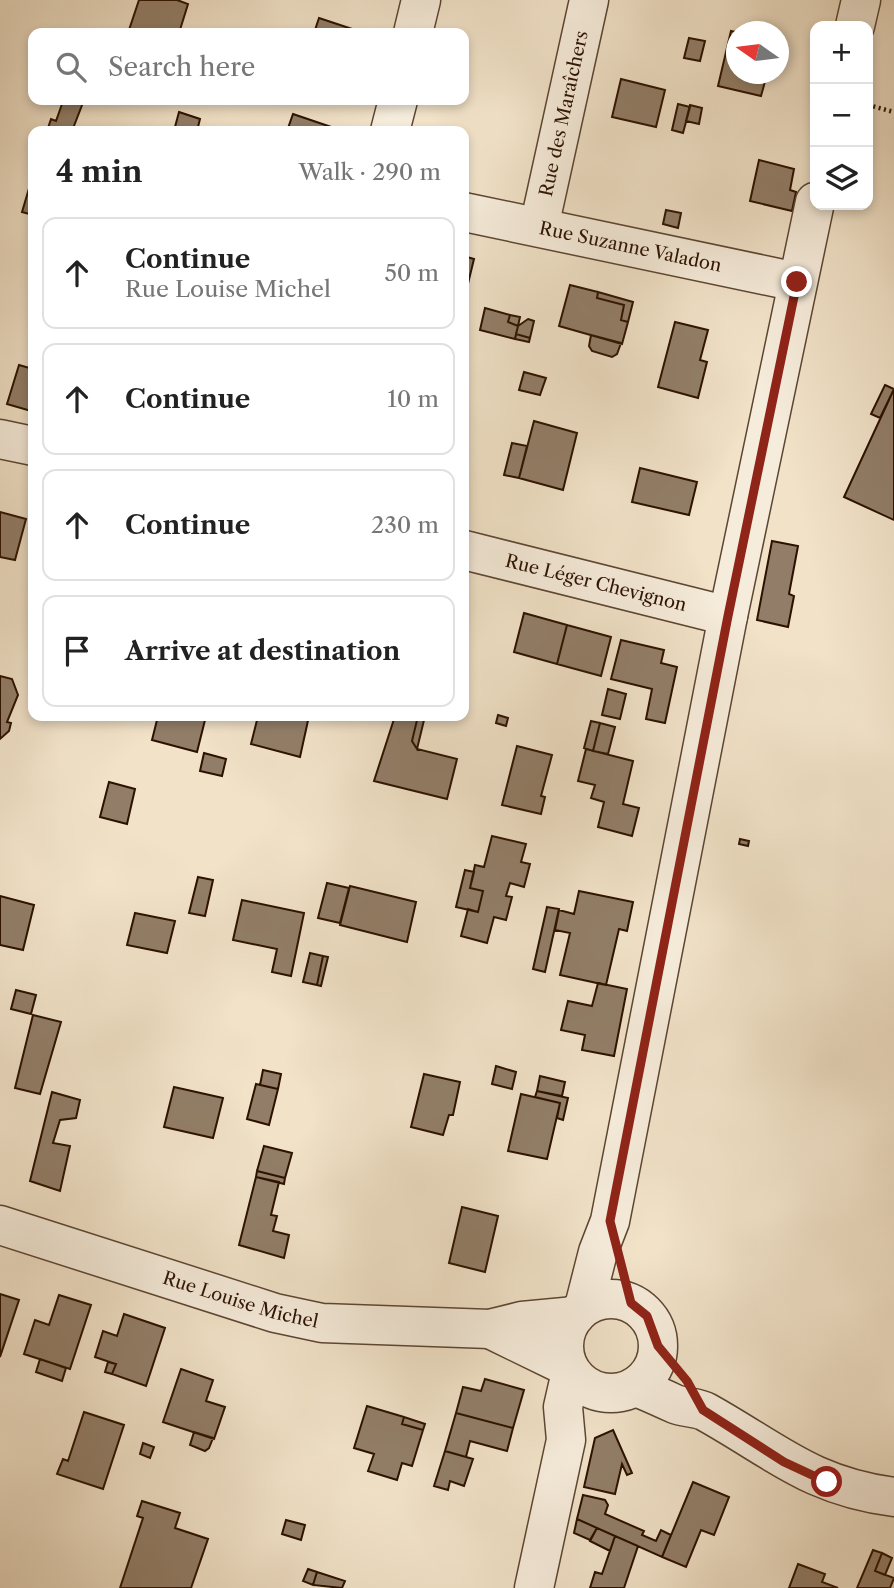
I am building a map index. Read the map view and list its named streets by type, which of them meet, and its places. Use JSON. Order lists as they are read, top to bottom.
{
  "streets": {
    "street": [
      "Rue des Maraîchers",
      "Rue Suzanne Valadon",
      "Rue Léger Chevignon",
      "Rue Louise Michel"
    ]
  },
  "crossings": [
    ["Rue des Maraîchers", "Rue Suzanne Valadon"]
  ],
  "north": "left",
  "page": {
    "map_buttons": ["+", "−"],
    "search": "Search here",
    "heading": ["4 min", "Walk · 290 m"],
    "list": [
      ["Continue", "Rue Louise Michel", "50 m"],
      ["Continue", "10 m"],
      ["Continue", "230 m"],
      "Arrive at destination"
    ]
  }
}
